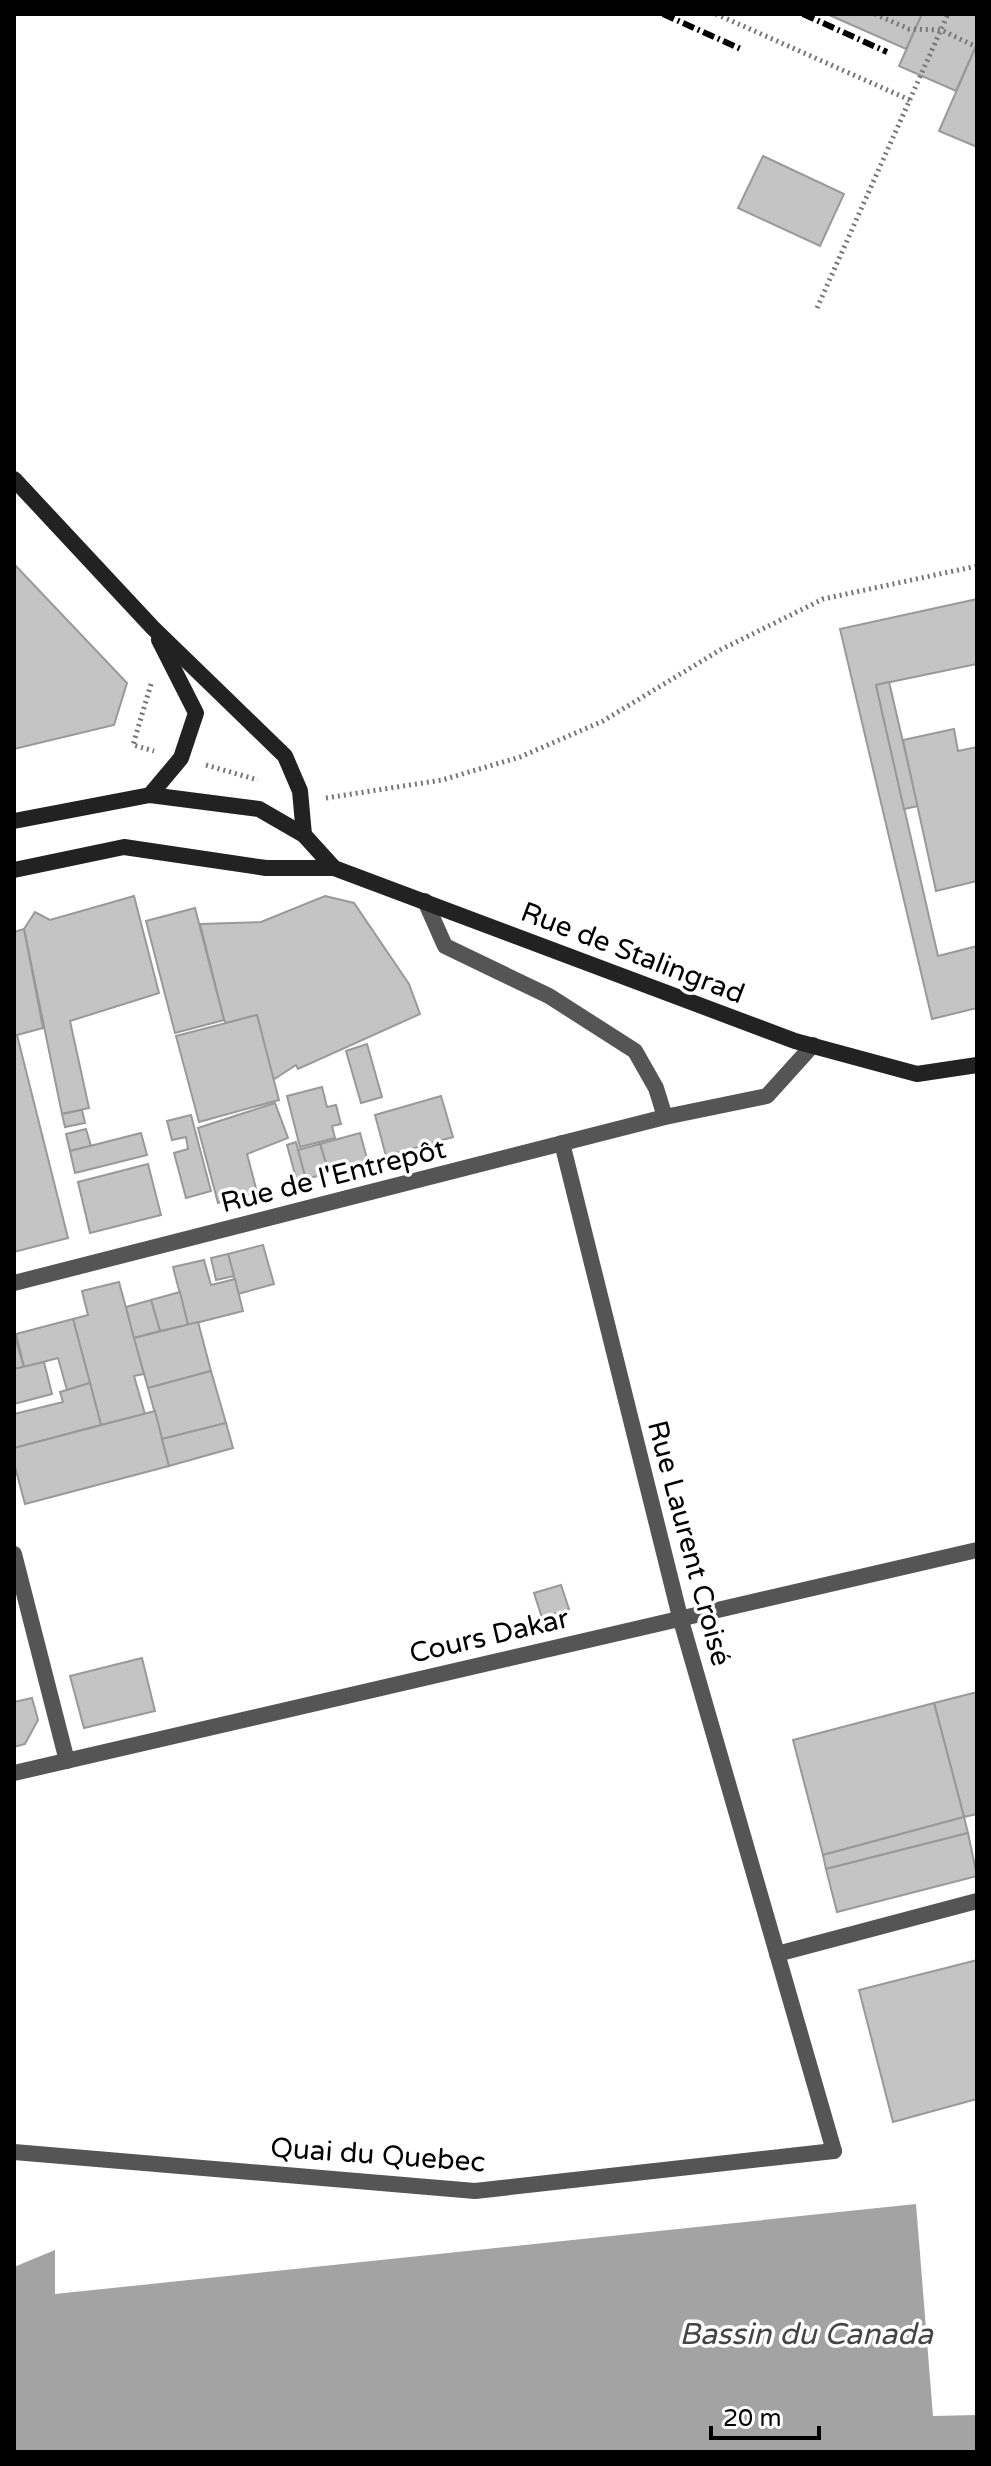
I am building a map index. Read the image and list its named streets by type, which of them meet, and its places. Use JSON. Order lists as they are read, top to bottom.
{
  "streets": {
    "main road": ["Rue de Stalingrad"],
    "street": [
      "Rue de l'Entrepôt",
      "Rue Laurent Croisé",
      "Cours Dakar",
      "Quai du Quebec"
    ]
  },
  "crossings": [
    ["Rue de Stalingrad", "Rue de l'Entrepôt"],
    ["Rue de l'Entrepôt", "Rue Laurent Croisé"],
    ["Rue Laurent Croisé", "Cours Dakar"],
    ["Rue Laurent Croisé", "Quai du Quebec"]
  ],
  "water": ["Bassin du Canada"],
  "scale_bar": "20 m"
}
